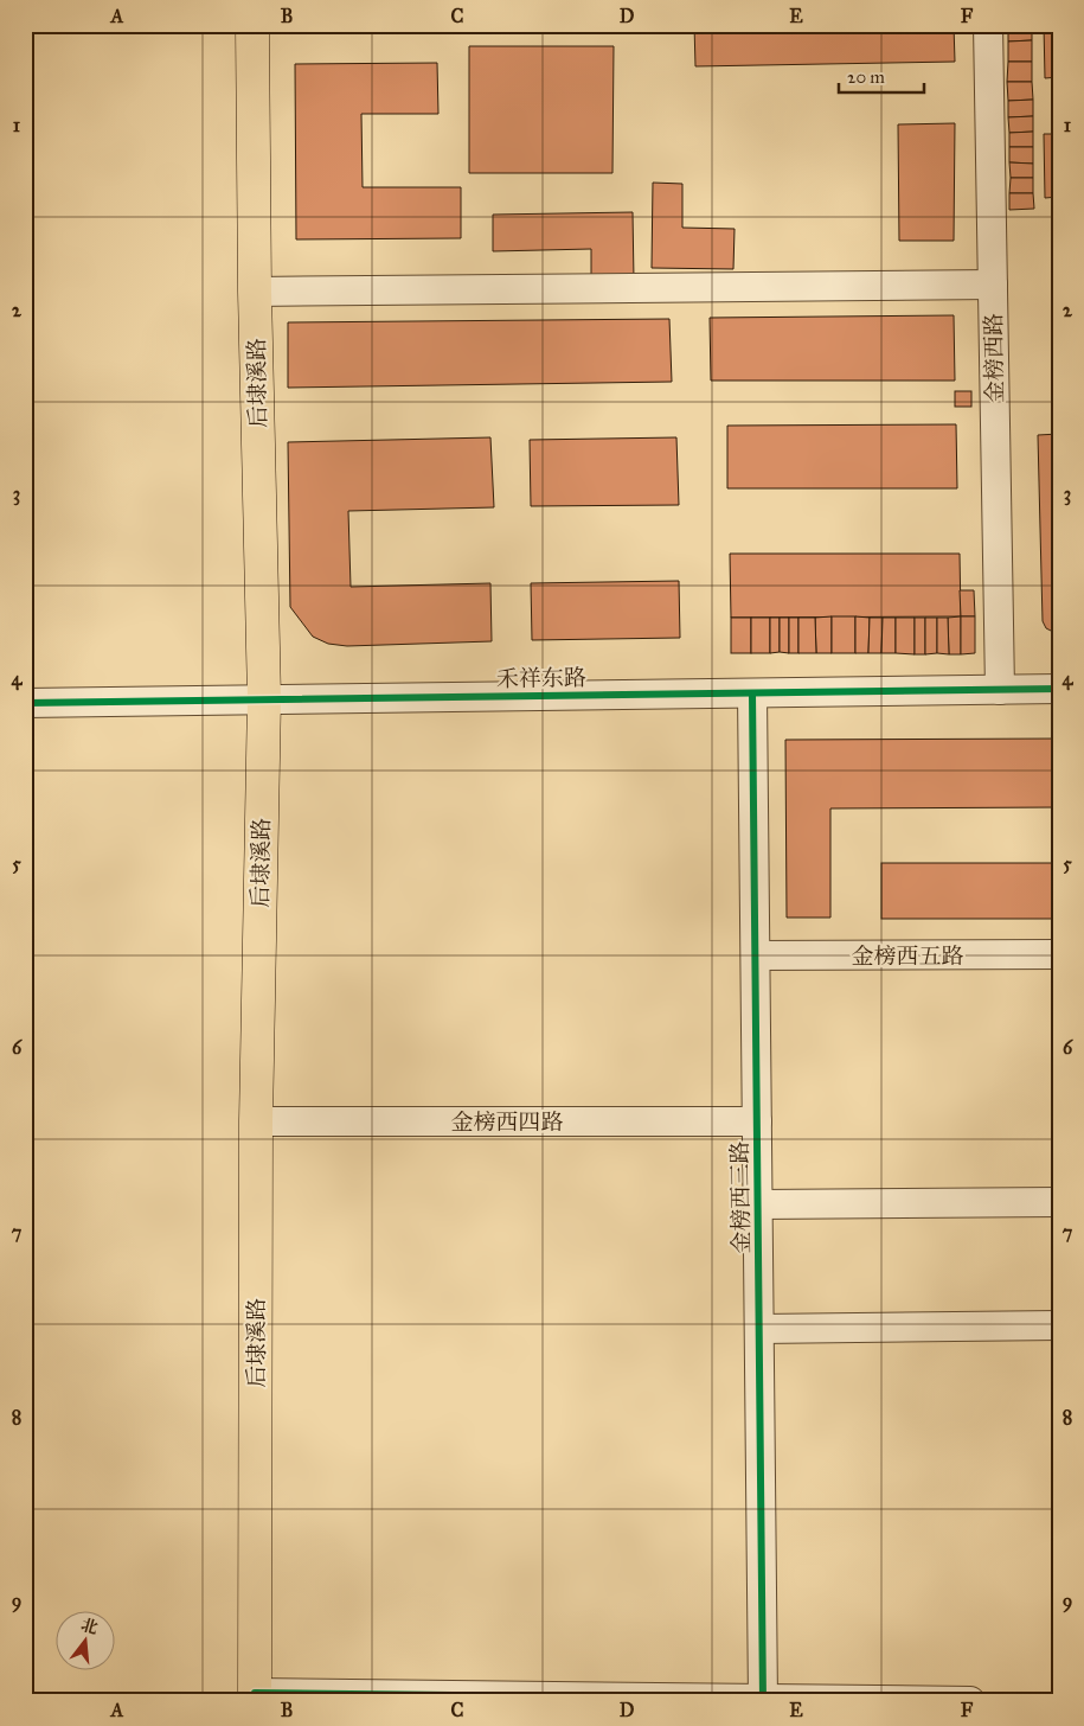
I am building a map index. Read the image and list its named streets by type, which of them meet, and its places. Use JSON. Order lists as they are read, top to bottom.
{
  "streets": {
    "main road": ["后埭溪路"],
    "street": [
      "金榜西路",
      "禾祥东路",
      "金榜西五路",
      "金榜西四路",
      "金榜西三路"
    ]
  },
  "crossings": [
    ["金榜西路", "禾祥东路"],
    ["后埭溪路", "禾祥东路"],
    ["后埭溪路", "金榜西四路"],
    ["禾祥东路", "金榜西三路"],
    ["金榜西五路", "金榜西三路"],
    ["金榜西四路", "金榜西三路"]
  ],
  "scale_bar": "20 m",
  "north": "top",
  "grid": {
    "columns": [
      "A",
      "B",
      "C",
      "D",
      "E",
      "F"
    ],
    "rows": [
      "1",
      "2",
      "3",
      "4",
      "5",
      "6",
      "7",
      "8",
      "9"
    ]
  }
}
